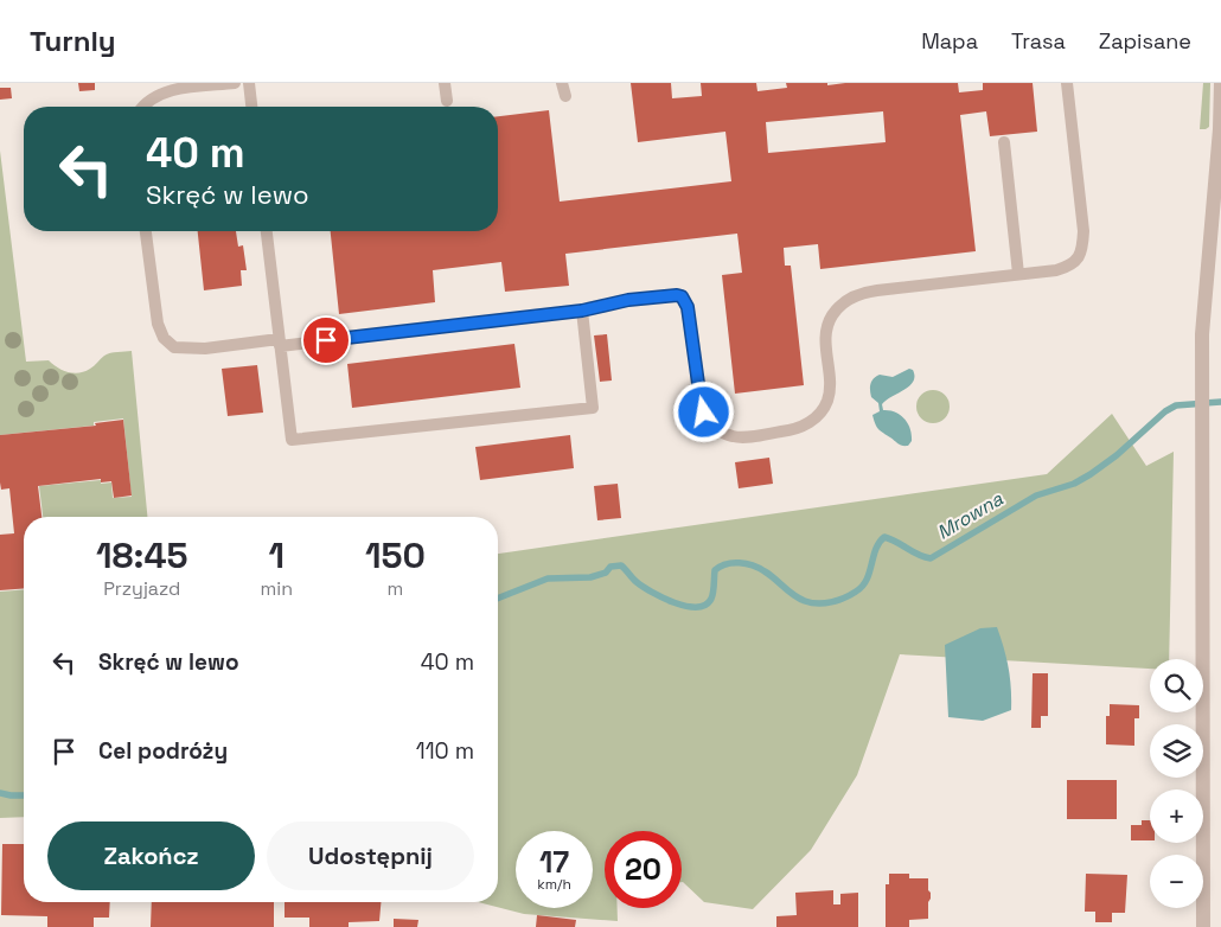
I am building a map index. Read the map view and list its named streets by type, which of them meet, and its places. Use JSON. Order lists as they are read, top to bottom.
{
  "water": ["Mrowna"],
  "page": {
    "header": "Turnly",
    "nav": ["Mapa", "Trasa", "Zapisane"],
    "turn": ["40 m", "Skręć w lewo"],
    "eta": [
      "18:45",
      "Przyjazd",
      "1",
      "min",
      "150",
      "m"
    ],
    "list": [
      {
        "name": "Skręć w lewo",
        "value": "40 m"
      },
      {
        "name": "Cel podróży",
        "value": "110 m"
      }
    ],
    "map_buttons": ["+", "−"],
    "buttons": ["Zakończ", "Udostępnij"],
    "speed": "17 km/h",
    "limit": "20"
  }
}
